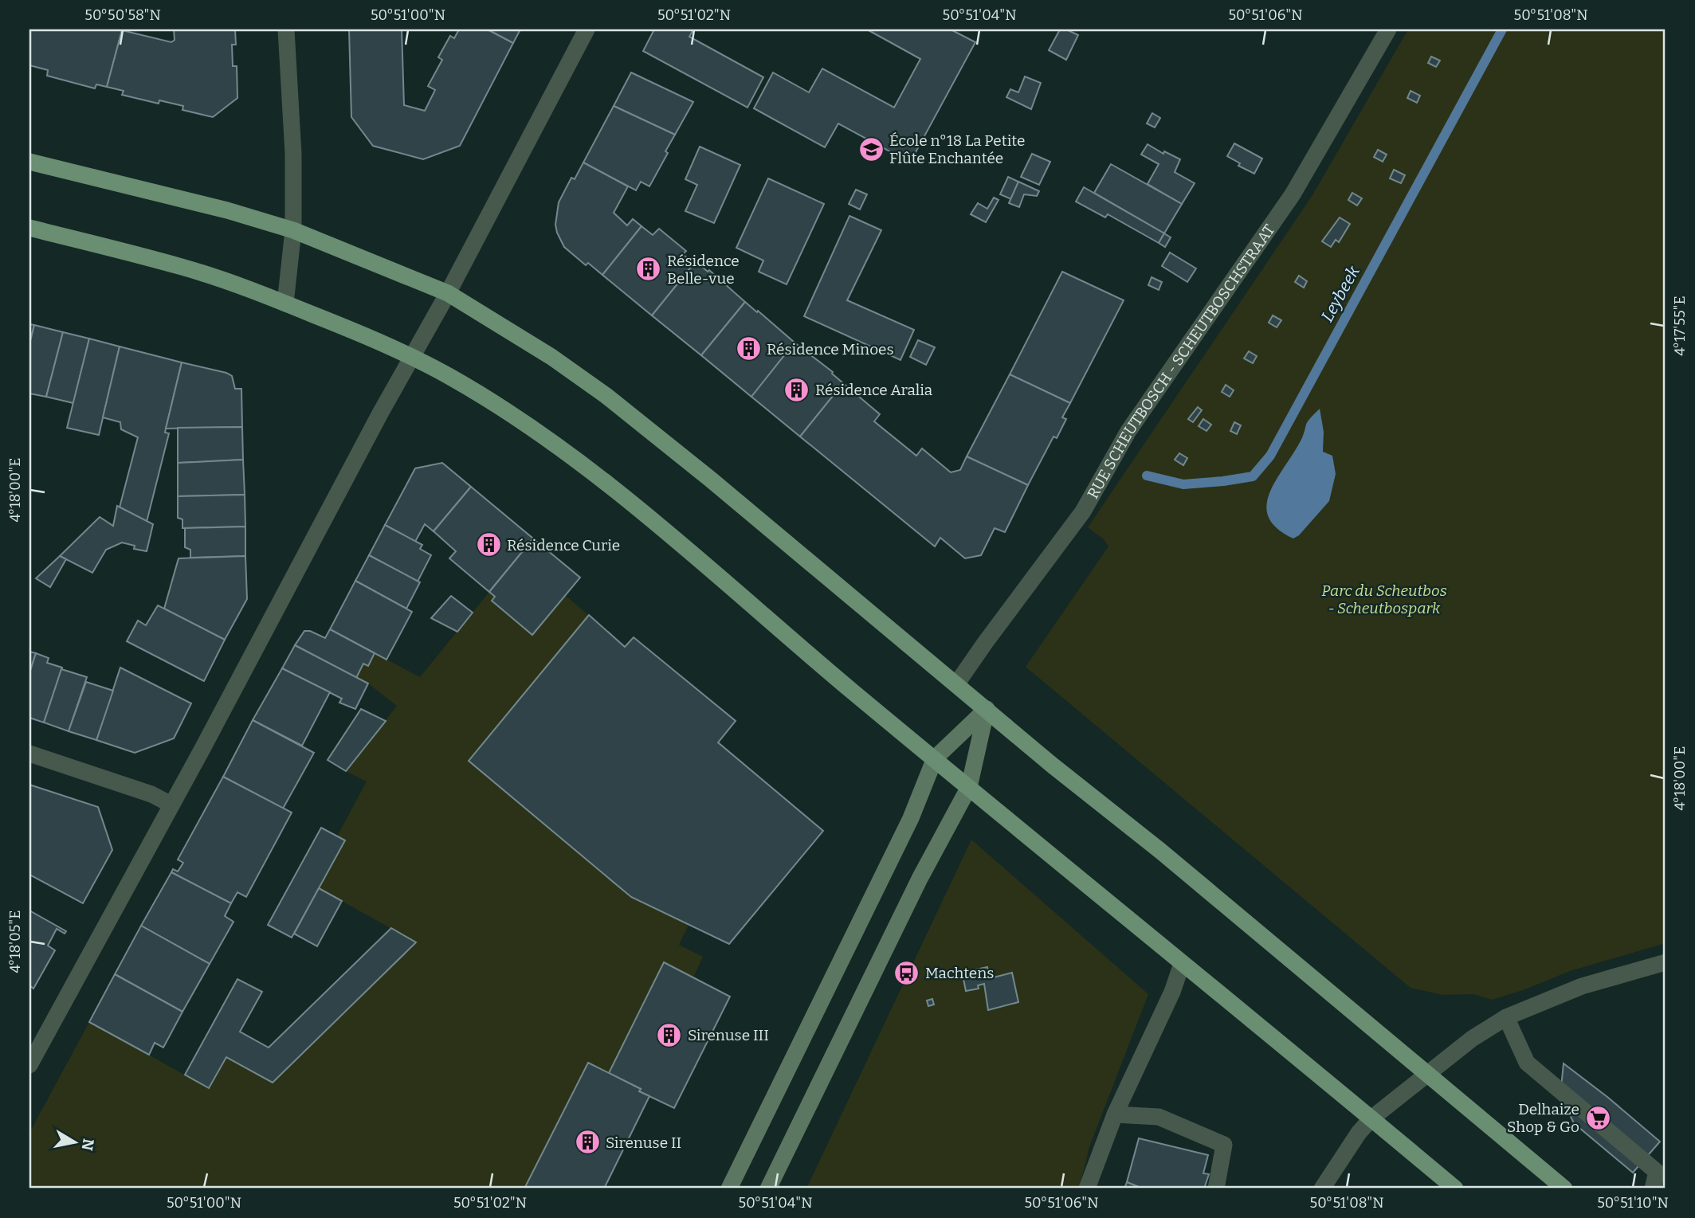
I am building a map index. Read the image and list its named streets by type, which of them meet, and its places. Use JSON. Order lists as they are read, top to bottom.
{
  "streets": {
    "street": ["RUE SCHEUTBOSCH - SCHEUTBOSCHSTRAAT"]
  },
  "water": ["Leybeek"],
  "parks": ["Parc du Scheutbos - Scheutbospark"],
  "places": {
    "school or university": ["École n°18 La Petite Flûte Enchantée"],
    "building": [
      "Résidence Belle-vue",
      "Résidence Minoes",
      "Résidence Aralia",
      "Résidence Curie",
      "Sirenuse III",
      "Sirenuse II"
    ],
    "bus stop": ["Machtens"],
    "supermarket": ["Delhaize Shop & Go"]
  },
  "north": "right",
  "coordinates": [
    "50°50'58\"N",
    "50°51'00\"N",
    "50°51'02\"N",
    "50°51'04\"N",
    "50°51'06\"N",
    "50°51'08\"N",
    "4°17'55\"E",
    "4°18'00\"E",
    "4°18'05\"E",
    "50°51'10\"N"
  ]
}
